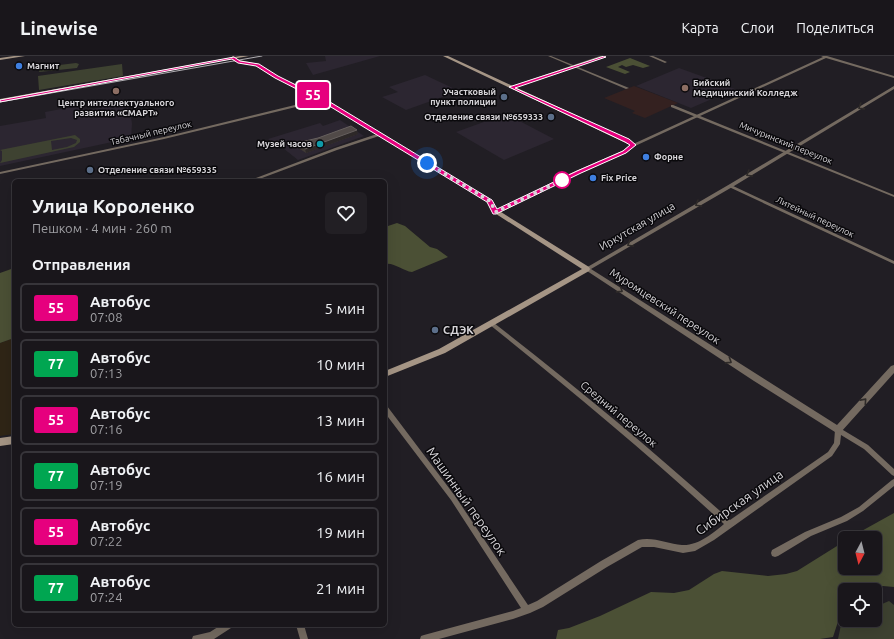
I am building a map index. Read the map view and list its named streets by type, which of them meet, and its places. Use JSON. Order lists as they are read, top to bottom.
{
  "streets": {
    "main road": ["Иркутская улица", "Муромцевский переулок"],
    "street": [
      "Табачный переулок",
      "Мичуринский переулок",
      "Литейный переулок",
      "Средний переулок",
      "Машинный переулок",
      "Сибирская улица"
    ]
  },
  "crossings": [
    ["Табачный переулок", "Муромцевский переулок"],
    ["Мичуринский переулок", "Иркутская улица"],
    ["Литейный переулок", "Иркутская улица"],
    ["Иркутская улица", "Муромцевский переулок"],
    ["Иркутская улица", "Средний переулок"],
    ["Муромцевский переулок", "Сибирская улица"],
    ["Средний переулок", "Сибирская улица"],
    ["Машинный переулок", "Сибирская улица"]
  ],
  "one_way": ["Иркутская улица", "Муромцевский переулок"],
  "places": [
    "Магнит",
    "Бийский Медицинский Колледж",
    "Центр интеллектуального развития «СМАРТ»",
    "Участковый пункт полиции",
    "Отделение связи №659333",
    "Музей часов",
    "Форне",
    "Отделение связи №659335",
    "Fix Price",
    "СДЭК"
  ],
  "lines": ["bus line 55"],
  "north": "bottom",
  "page": {
    "header": "Linewise",
    "nav": ["Карта", "Слои", "Поделиться"],
    "on_map": "55",
    "heading": [
      ["Улица Короленко", "Пешком · 4 мин · 260 m"],
      "Отправления"
    ],
    "list": [
      {
        "mark": "55",
        "name": "Автобус",
        "note": "07:08",
        "value": "5 мин"
      },
      {
        "mark": "77",
        "name": "Автобус",
        "note": "07:13",
        "value": "10 мин"
      },
      {
        "mark": "55",
        "name": "Автобус",
        "note": "07:16",
        "value": "13 мин"
      },
      {
        "mark": "77",
        "name": "Автобус",
        "note": "07:19",
        "value": "16 мин"
      },
      {
        "mark": "55",
        "name": "Автобус",
        "note": "07:22",
        "value": "19 мин"
      },
      {
        "mark": "77",
        "name": "Автобус",
        "note": "07:24",
        "value": "21 мин"
      }
    ]
  }
}
